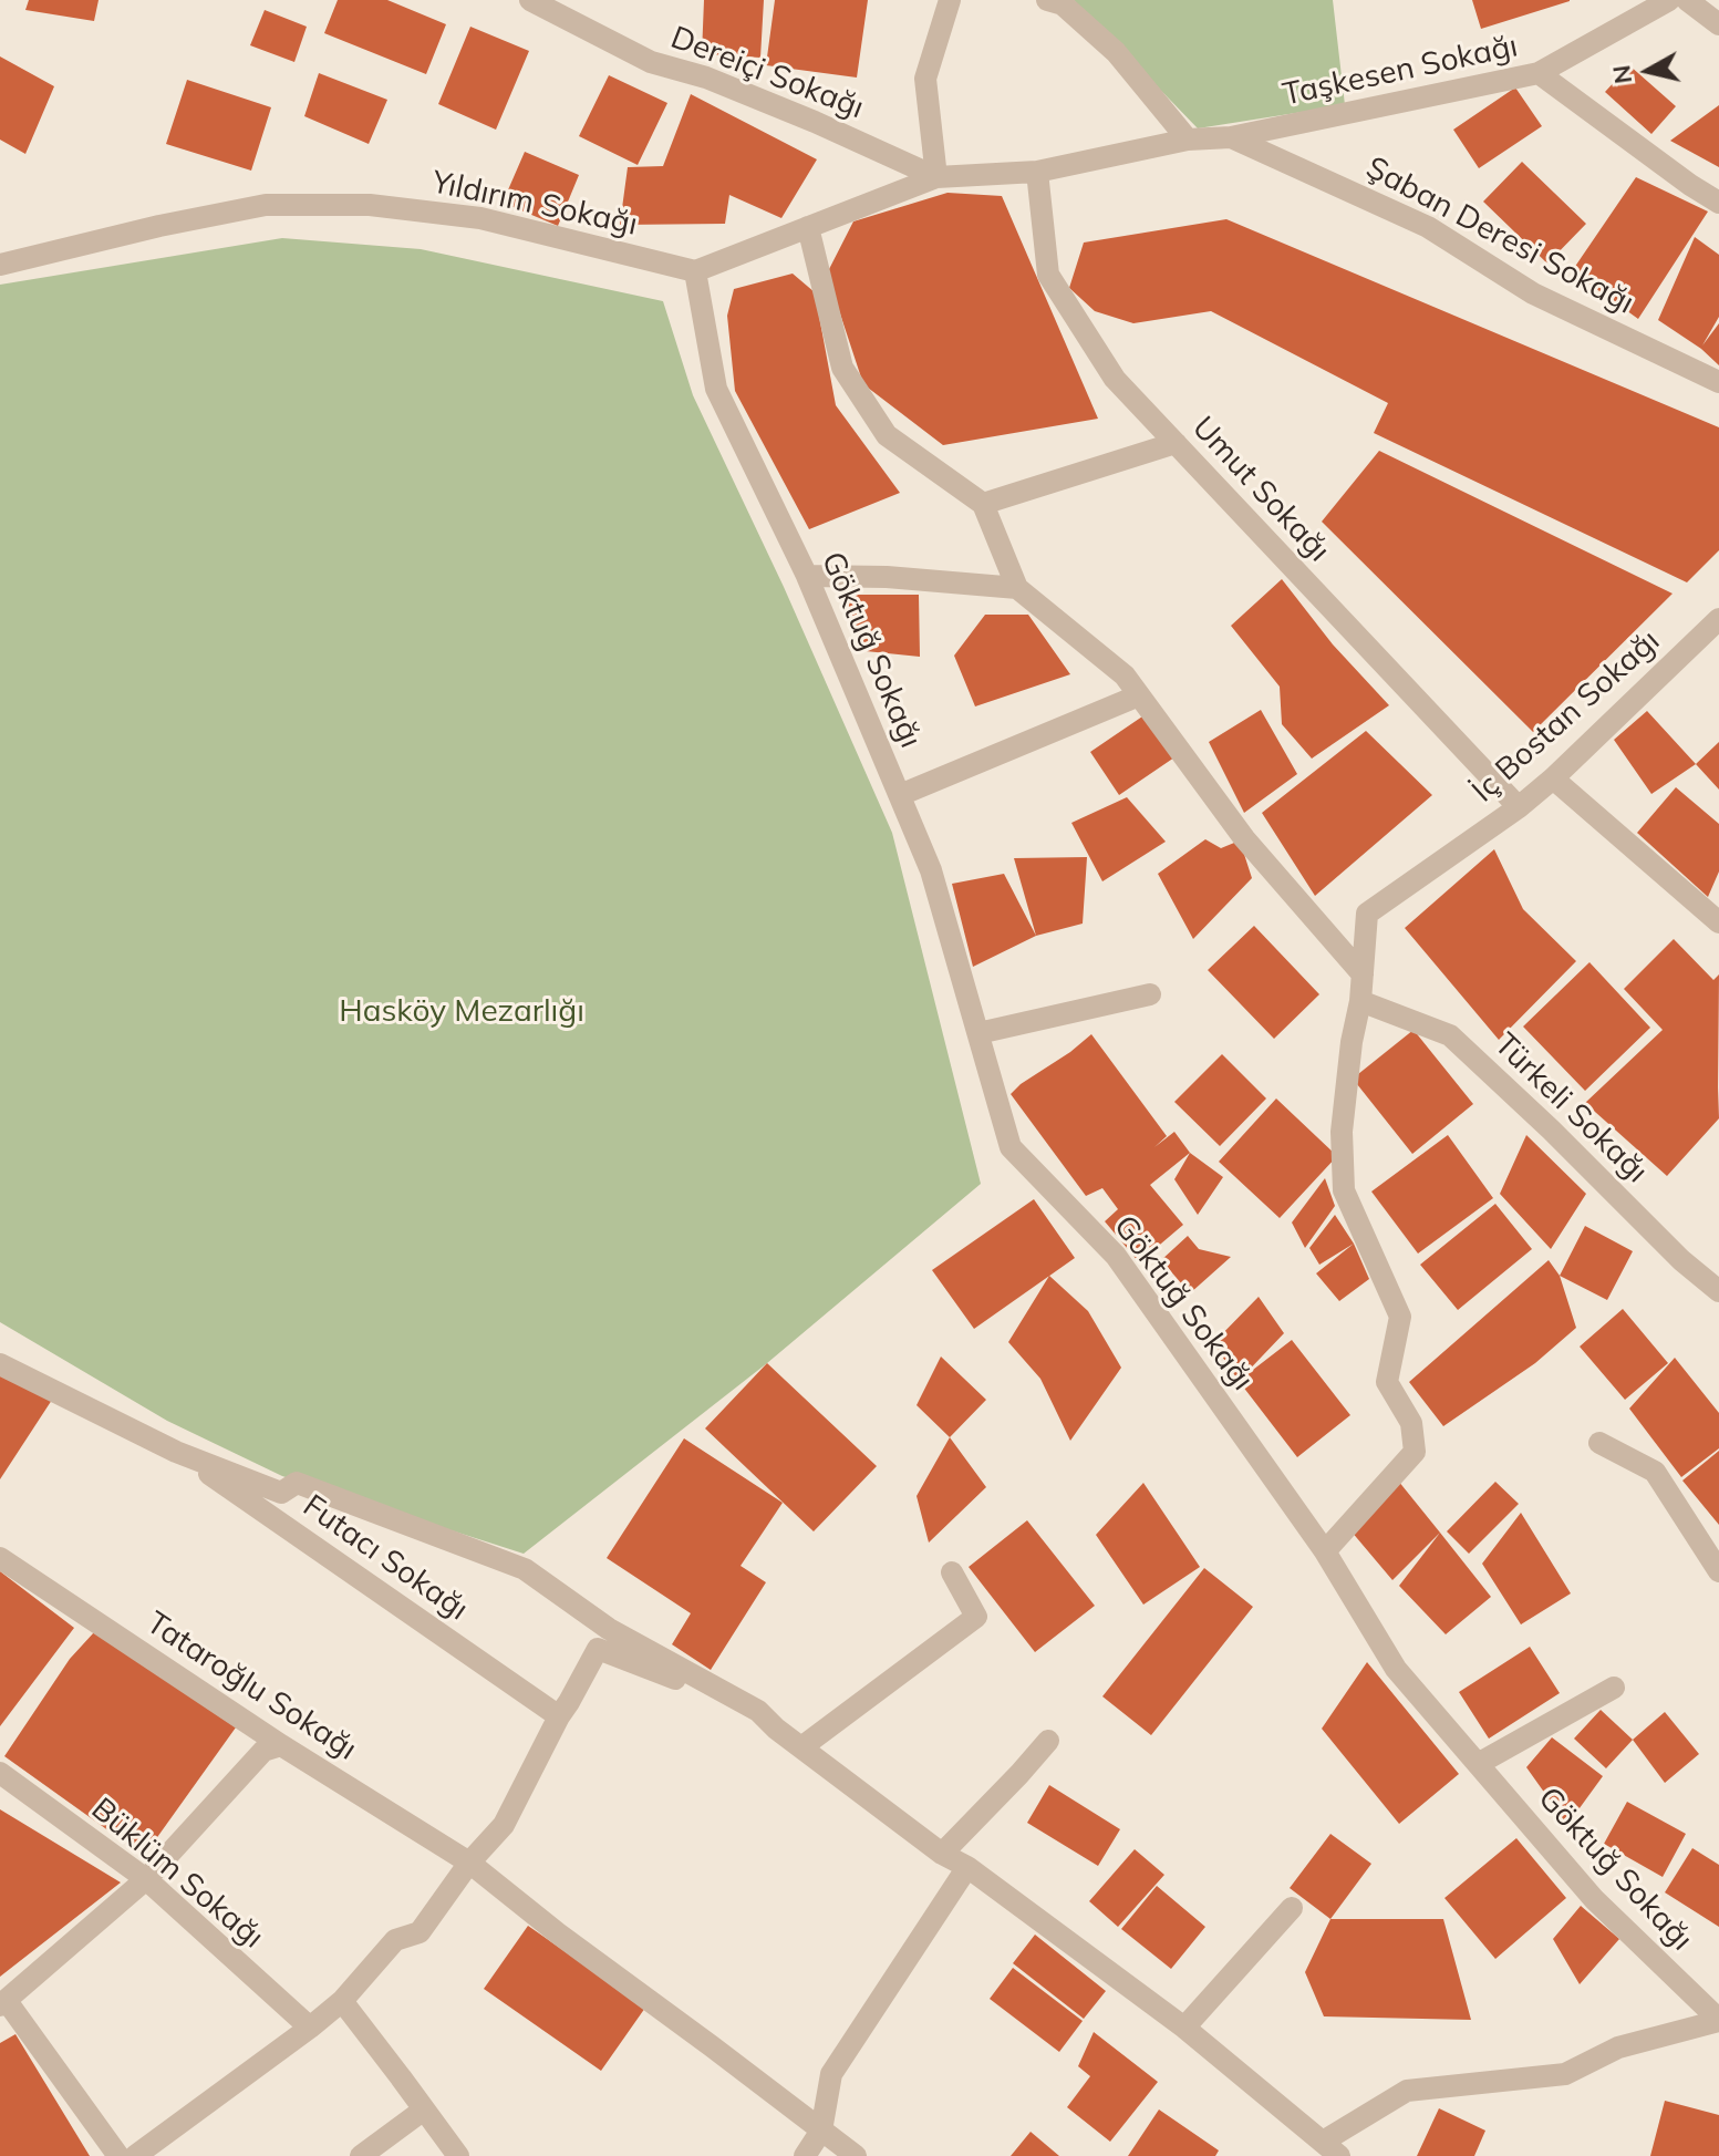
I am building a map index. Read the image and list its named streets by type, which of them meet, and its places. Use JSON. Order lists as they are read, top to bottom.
{
  "streets": {
    "street": [
      "Taşkesen Sokağı",
      "Dereiçi Sokağı",
      "Yıldırım Sokağı",
      "Şaban Deresi Sokağı",
      "Umut Sokağı",
      "Göktuğ Sokağı",
      "İç Bostan Sokağı",
      "Türkeli Sokağı",
      "Futacı Sokağı",
      "Tataroğlu Sokağı",
      "Büklüm Sokağı"
    ]
  },
  "crossings": [
    ["Taşkesen Sokağı", "Şaban Deresi Sokağı"],
    ["Dereiçi Sokağı", "Şaban Deresi Sokağı"],
    ["Yıldırım Sokağı", "Göktuğ Sokağı"],
    ["Şaban Deresi Sokağı", "Umut Sokağı"],
    ["Umut Sokağı", "İç Bostan Sokağı"],
    ["Göktuğ Sokağı", "İç Bostan Sokağı"],
    ["İç Bostan Sokağı", "Türkeli Sokağı"]
  ],
  "parks": ["Hasköy Mezarlığı"],
  "north": "left"
}
